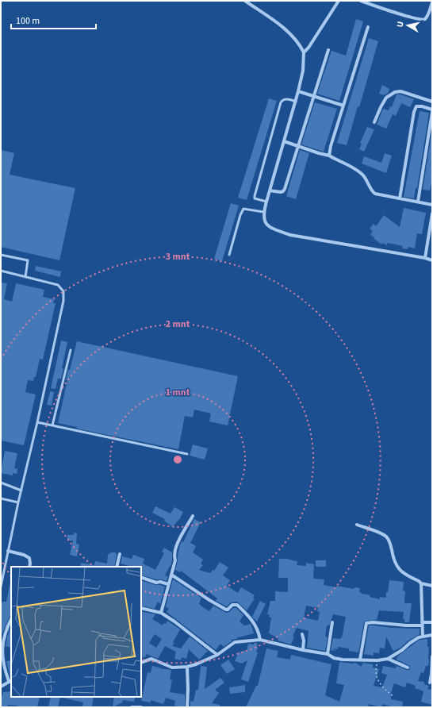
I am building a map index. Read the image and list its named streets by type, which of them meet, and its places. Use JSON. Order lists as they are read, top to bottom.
{
  "scale_bar": "100 m",
  "north": "left",
  "rings": ["3 mnt", "2 mnt", "1 mnt"]
}
